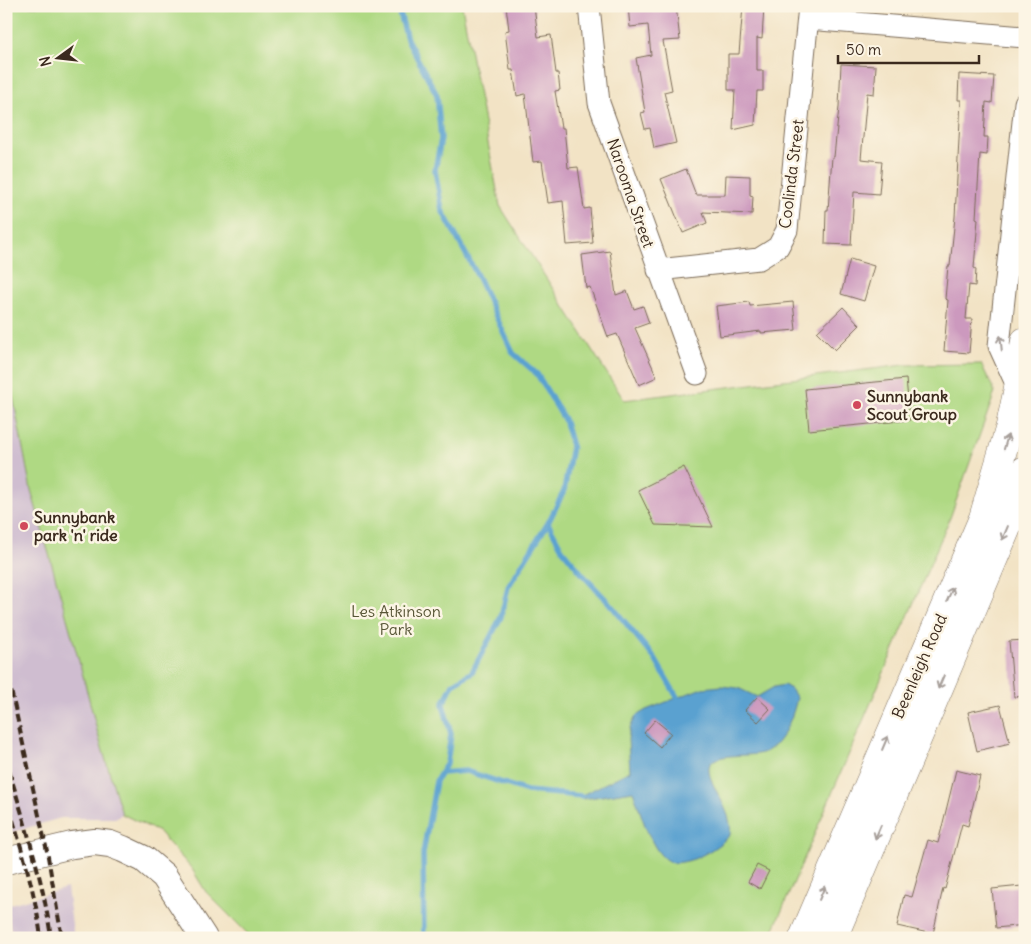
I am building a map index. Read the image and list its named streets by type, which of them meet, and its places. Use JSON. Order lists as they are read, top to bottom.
{
  "streets": {
    "main road": ["Beenleigh Road"],
    "street": ["Coolinda Street", "Narooma Street"]
  },
  "crossings": [
    ["Coolinda Street", "Narooma Street"]
  ],
  "parks": ["Les Atkinson Park"],
  "places": ["Sunnybank Scout Group", "Sunnybank park 'n' ride"],
  "scale_bar": "50 m",
  "north": "left"
}
